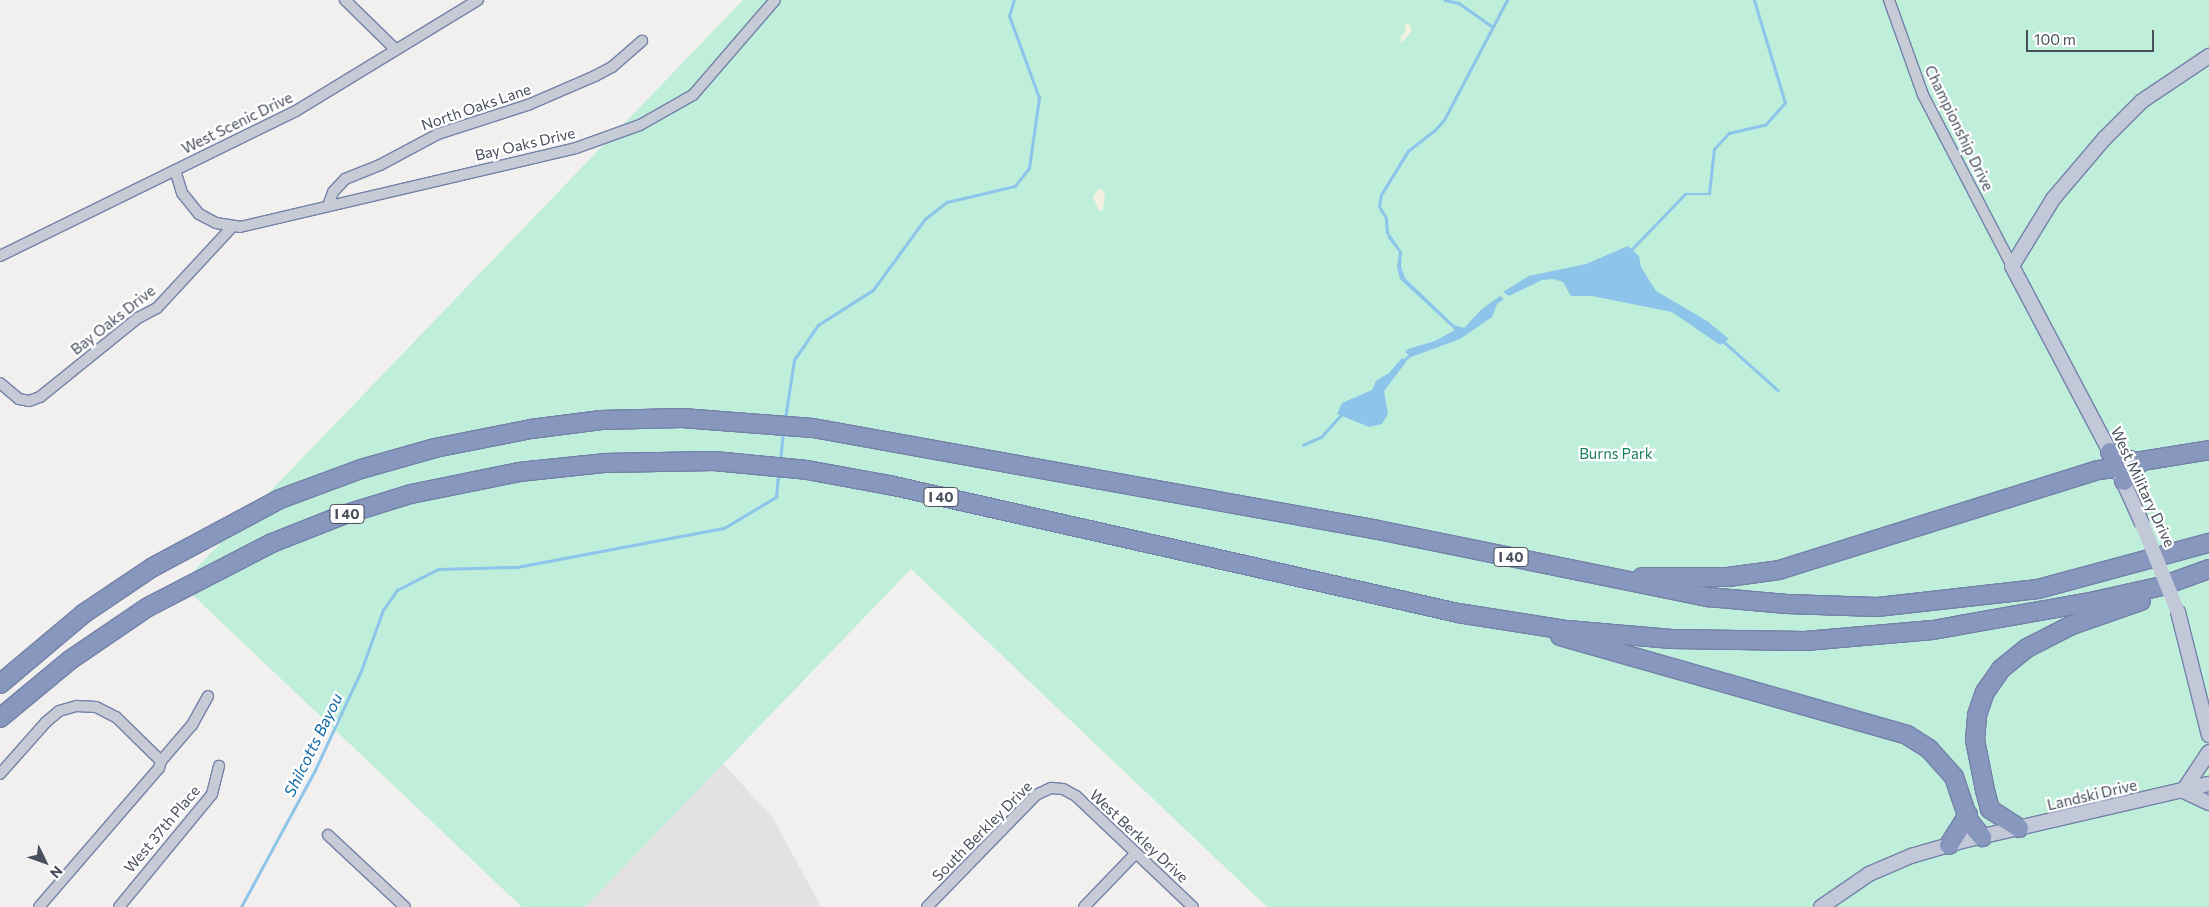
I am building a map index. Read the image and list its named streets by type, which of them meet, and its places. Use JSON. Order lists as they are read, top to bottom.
{
  "streets": {
    "highway": ["I 40"],
    "street": [
      "North Oaks Lane",
      "West Scenic Drive",
      "Championship Drive",
      "Bay Oaks Drive",
      "West Military Drive",
      "Landski Drive",
      "West 37th Place",
      "South Berkley Drive",
      "West Berkley Drive"
    ]
  },
  "crossings": [
    ["North Oaks Lane", "Bay Oaks Drive"],
    ["West Scenic Drive", "Bay Oaks Drive"],
    ["Championship Drive", "West Military Drive"],
    ["South Berkley Drive", "West Berkley Drive"]
  ],
  "water": ["Shilcotts Bayou"],
  "parks": ["Burns Park"],
  "scale_bar": "100 m",
  "north": "bottom right"
}
